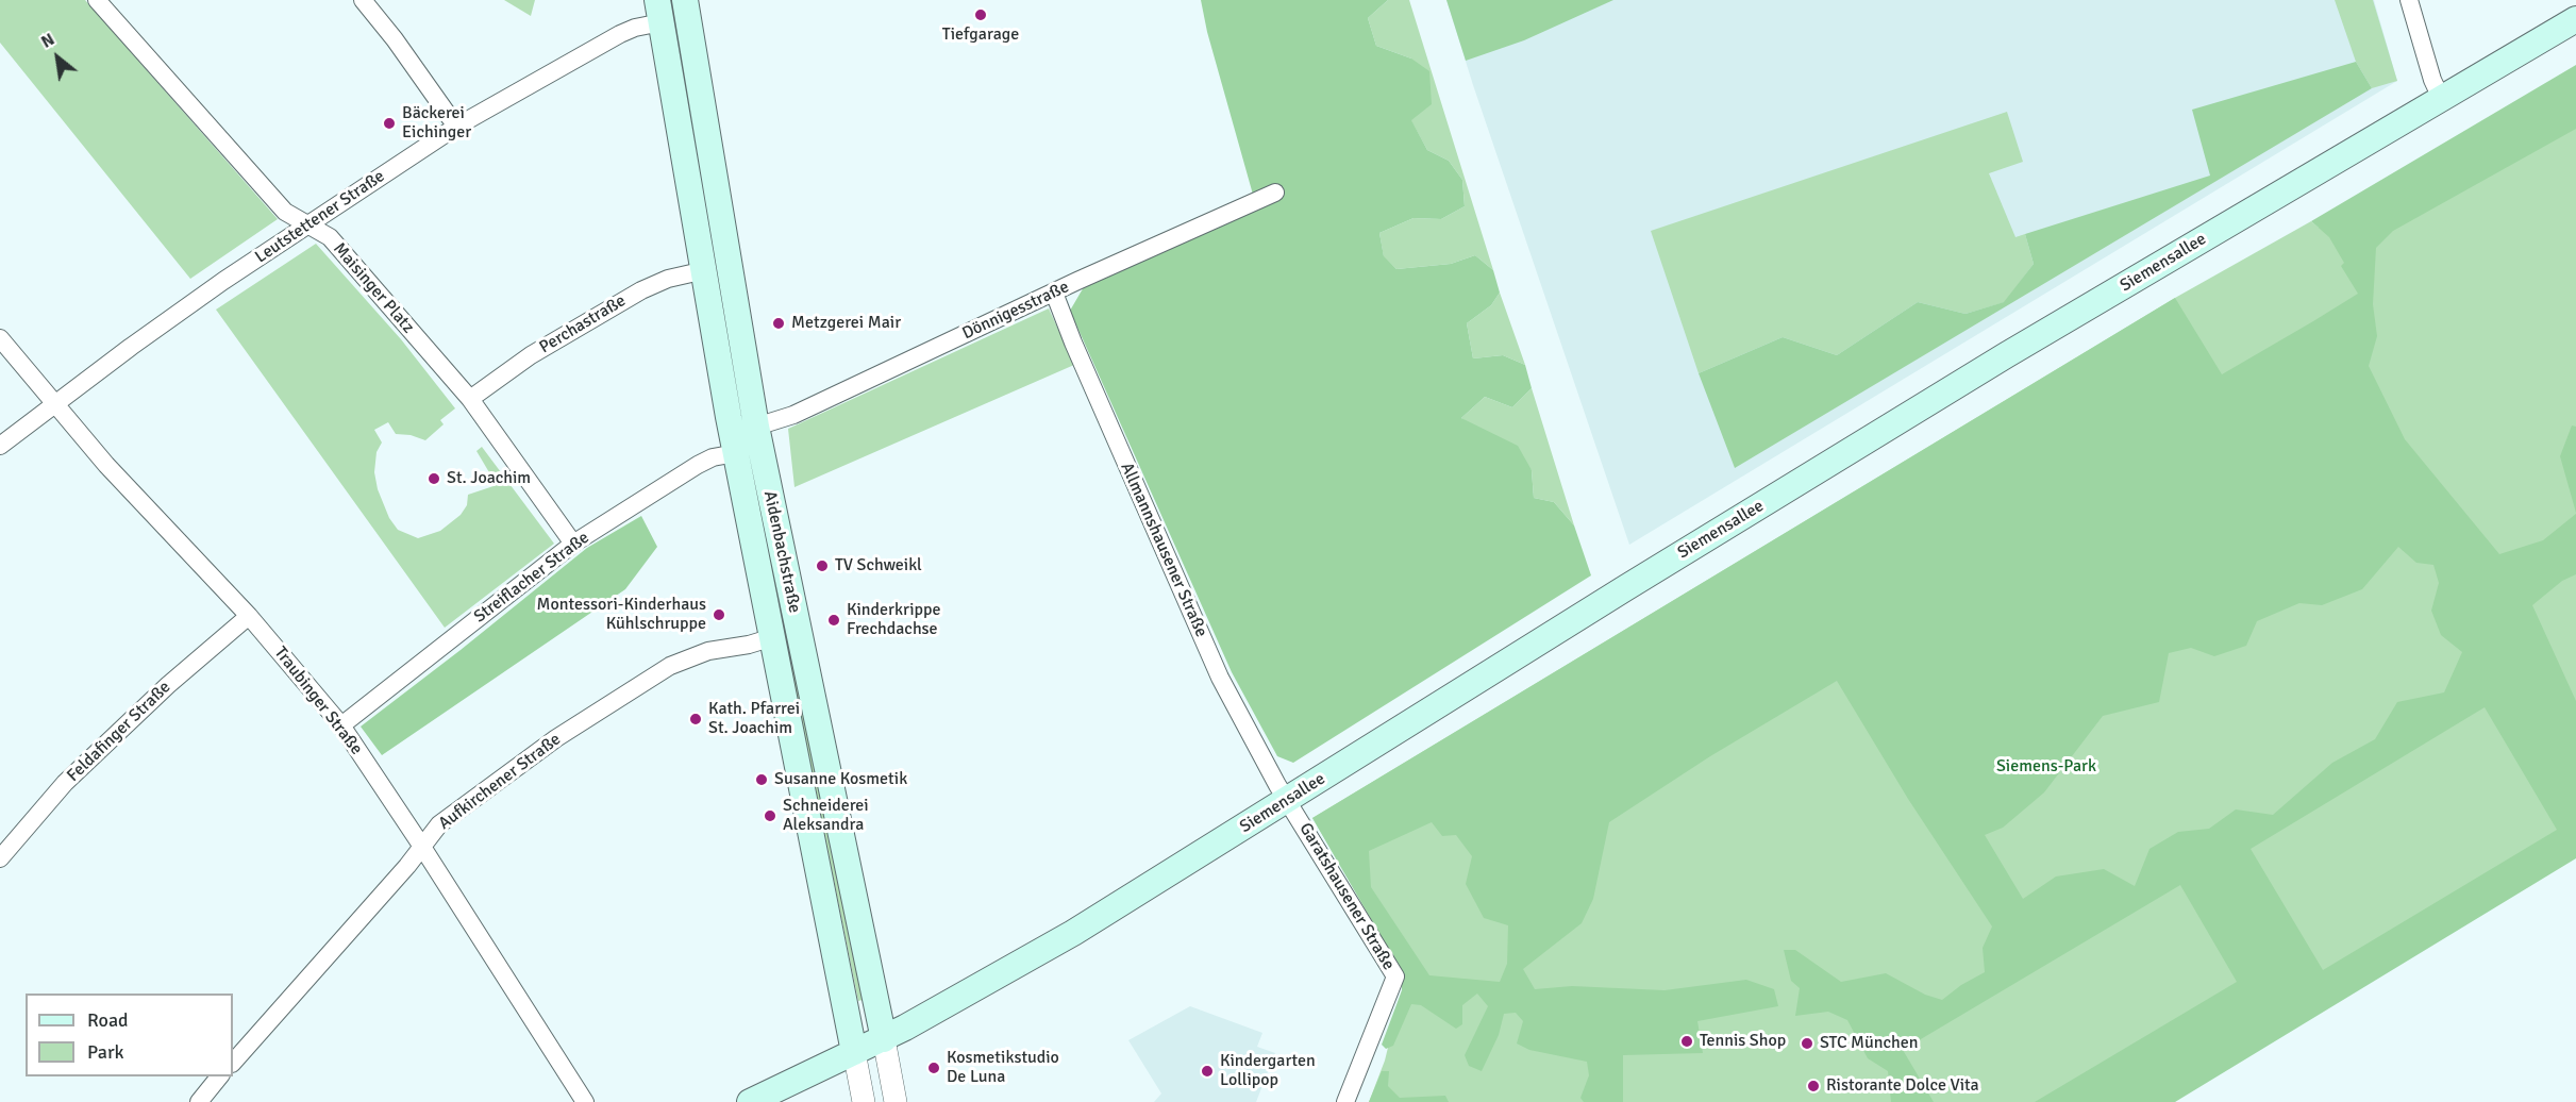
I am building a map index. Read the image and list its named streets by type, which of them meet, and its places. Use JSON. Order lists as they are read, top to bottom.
{
  "streets": {
    "main road": ["Siemensallee", "Aidenbachstraße"],
    "street": [
      "Leutstettener Straße",
      "Maisinger Platz",
      "Dönnigesstraße",
      "Perchastraße",
      "Allmannshausener Straße",
      "Streiflacher Straße",
      "Traubinger Straße",
      "Feldafinger Straße",
      "Aufkirchener Straße",
      "Garatshausener Straße"
    ]
  },
  "crossings": [
    ["Leutstettener Straße", "Maisinger Platz"],
    ["Leutstettener Straße", "Aidenbachstraße"],
    ["Leutstettener Straße", "Traubinger Straße"],
    ["Siemensallee", "Allmannshausener Straße"],
    ["Siemensallee", "Aidenbachstraße"],
    ["Siemensallee", "Garatshausener Straße"],
    ["Maisinger Platz", "Perchastraße"],
    ["Maisinger Platz", "Streiflacher Straße"],
    ["Dönnigesstraße", "Allmannshausener Straße"],
    ["Dönnigesstraße", "Aidenbachstraße"],
    ["Perchastraße", "Aidenbachstraße"],
    ["Allmannshausener Straße", "Garatshausener Straße"],
    ["Aidenbachstraße", "Streiflacher Straße"],
    ["Aidenbachstraße", "Aufkirchener Straße"],
    ["Streiflacher Straße", "Traubinger Straße"],
    ["Traubinger Straße", "Feldafinger Straße"],
    ["Traubinger Straße", "Aufkirchener Straße"]
  ],
  "parks": ["Siemens-Park"],
  "places": [
    "Tiefgarage",
    "Bäckerei Eichinger",
    "Metzgerei Mair",
    "St. Joachim",
    "TV Schweikl",
    "Montessori-Kinderhaus Kühlschruppe",
    "Kinderkrippe Frechdachse",
    "Kath. Pfarrei St. Joachim",
    "Susanne Kosmetik",
    "Schneiderei Aleksandra",
    "Tennis Shop",
    "STC München",
    "Kosmetikstudio De Luna",
    "Kindergarten Lollipop",
    "Ristorante Dolce Vita"
  ],
  "legend": ["Road", "Park"],
  "north": "top left"
}
